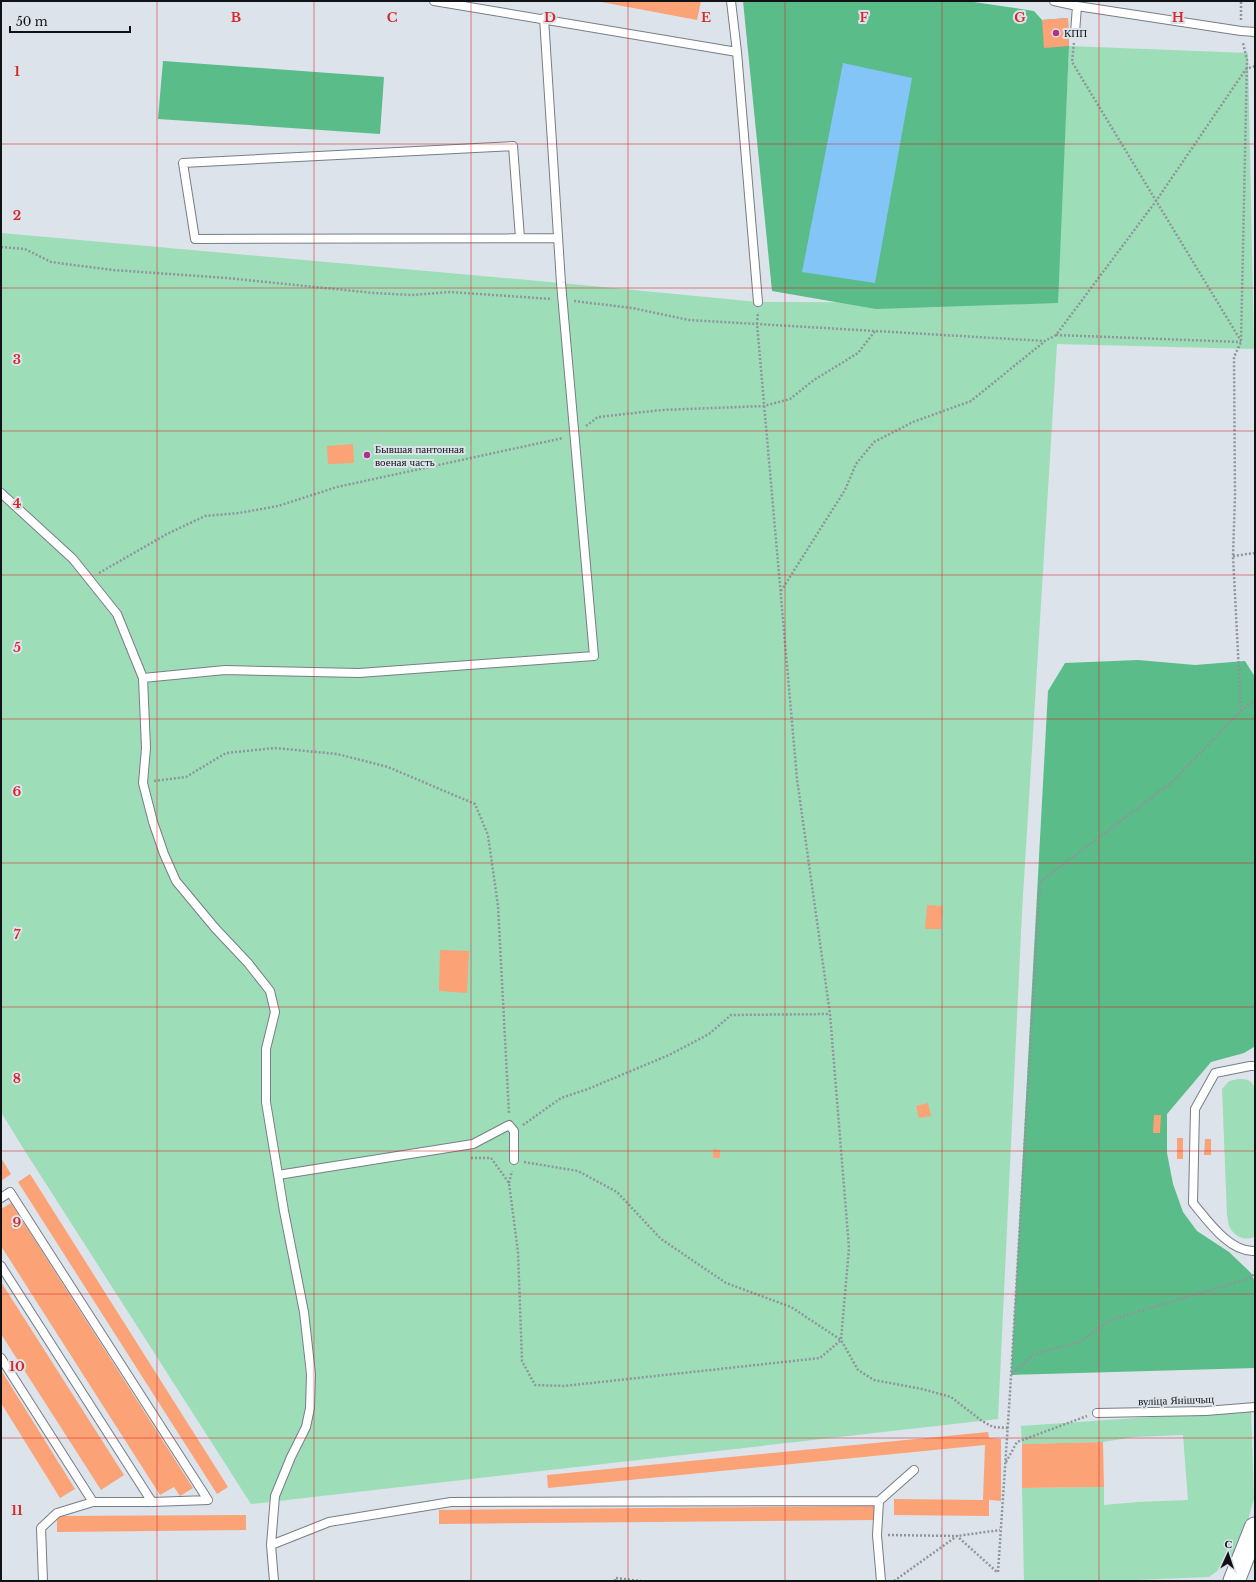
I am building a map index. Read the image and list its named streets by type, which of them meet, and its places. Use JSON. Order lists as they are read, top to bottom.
{
  "streets": {
    "lane": ["вуліца Янішчыц"]
  },
  "places": ["КПП", "Бывшая пантонная военая часть"],
  "scale_bar": "50 m",
  "north": "top",
  "grid": {
    "columns": [
      "B",
      "C",
      "D",
      "E",
      "F",
      "G",
      "H"
    ],
    "rows": [
      "1",
      "2",
      "3",
      "4",
      "5",
      "6",
      "7",
      "8",
      "9",
      "10",
      "11"
    ]
  }
}
